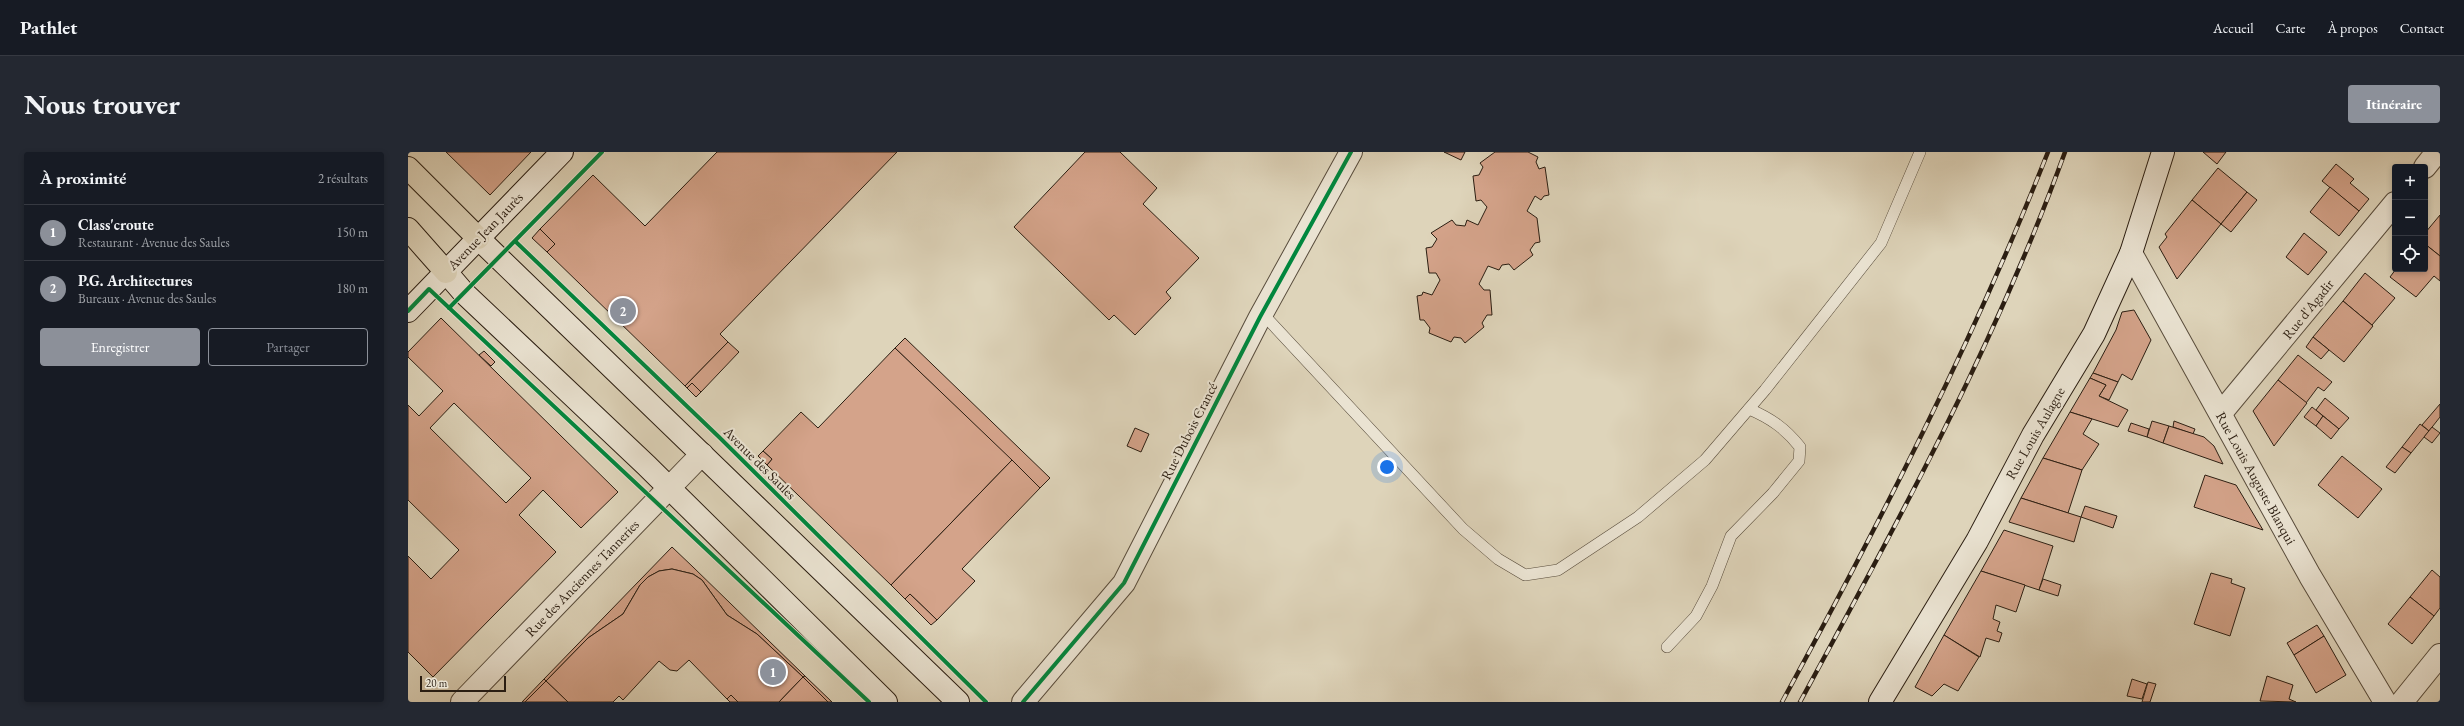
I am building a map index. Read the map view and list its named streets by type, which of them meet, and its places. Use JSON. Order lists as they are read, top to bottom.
{
  "streets": {
    "street": [
      "Avenue Jean Jaurès",
      "Rue d'Agadir",
      "Rue Dubois Crancé",
      "Rue Louis Aulagne",
      "Rue Louis Auguste Blanqui",
      "Rue des Anciennes Tanneries"
    ],
    "cycle path": ["Avenue des Saules"]
  },
  "crossings": [
    ["Rue d'Agadir", "Rue Louis Auguste Blanqui"],
    ["Rue Louis Aulagne", "Rue Louis Auguste Blanqui"]
  ],
  "scale_bar": "20 m",
  "page": {
    "header": "Pathlet",
    "nav": [
      "Accueil",
      "Carte",
      "À propos",
      "Contact"
    ],
    "buttons": [
      "Itinéraire",
      ["Enregistrer", "Partager"]
    ],
    "title": "Nous trouver",
    "heading": ["À proximité", "2 résultats"],
    "map_buttons": ["+", "−"],
    "list": [
      {
        "mark": "1",
        "name": "Class'croute",
        "note": "Restaurant · Avenue des Saules",
        "value": "150 m"
      },
      {
        "mark": "2",
        "name": "P.G. Architectures",
        "note": "Bureaux · Avenue des Saules",
        "value": "180 m"
      }
    ],
    "pins": ["2", "1"],
    "scale": "20 m"
  }
}
